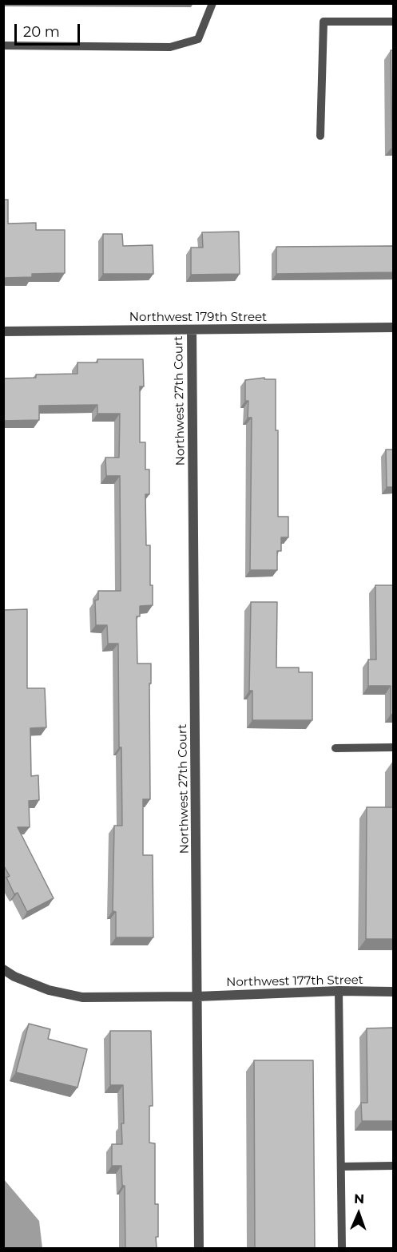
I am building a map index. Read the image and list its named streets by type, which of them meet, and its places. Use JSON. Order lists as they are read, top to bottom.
{
  "streets": {
    "street": ["Northwest 179th Street", "Northwest 27th Court", "Northwest 177th Street"]
  },
  "crossings": [
    ["Northwest 179th Street", "Northwest 27th Court"],
    ["Northwest 27th Court", "Northwest 177th Street"]
  ],
  "scale_bar": "20 m",
  "north": "top"
}
